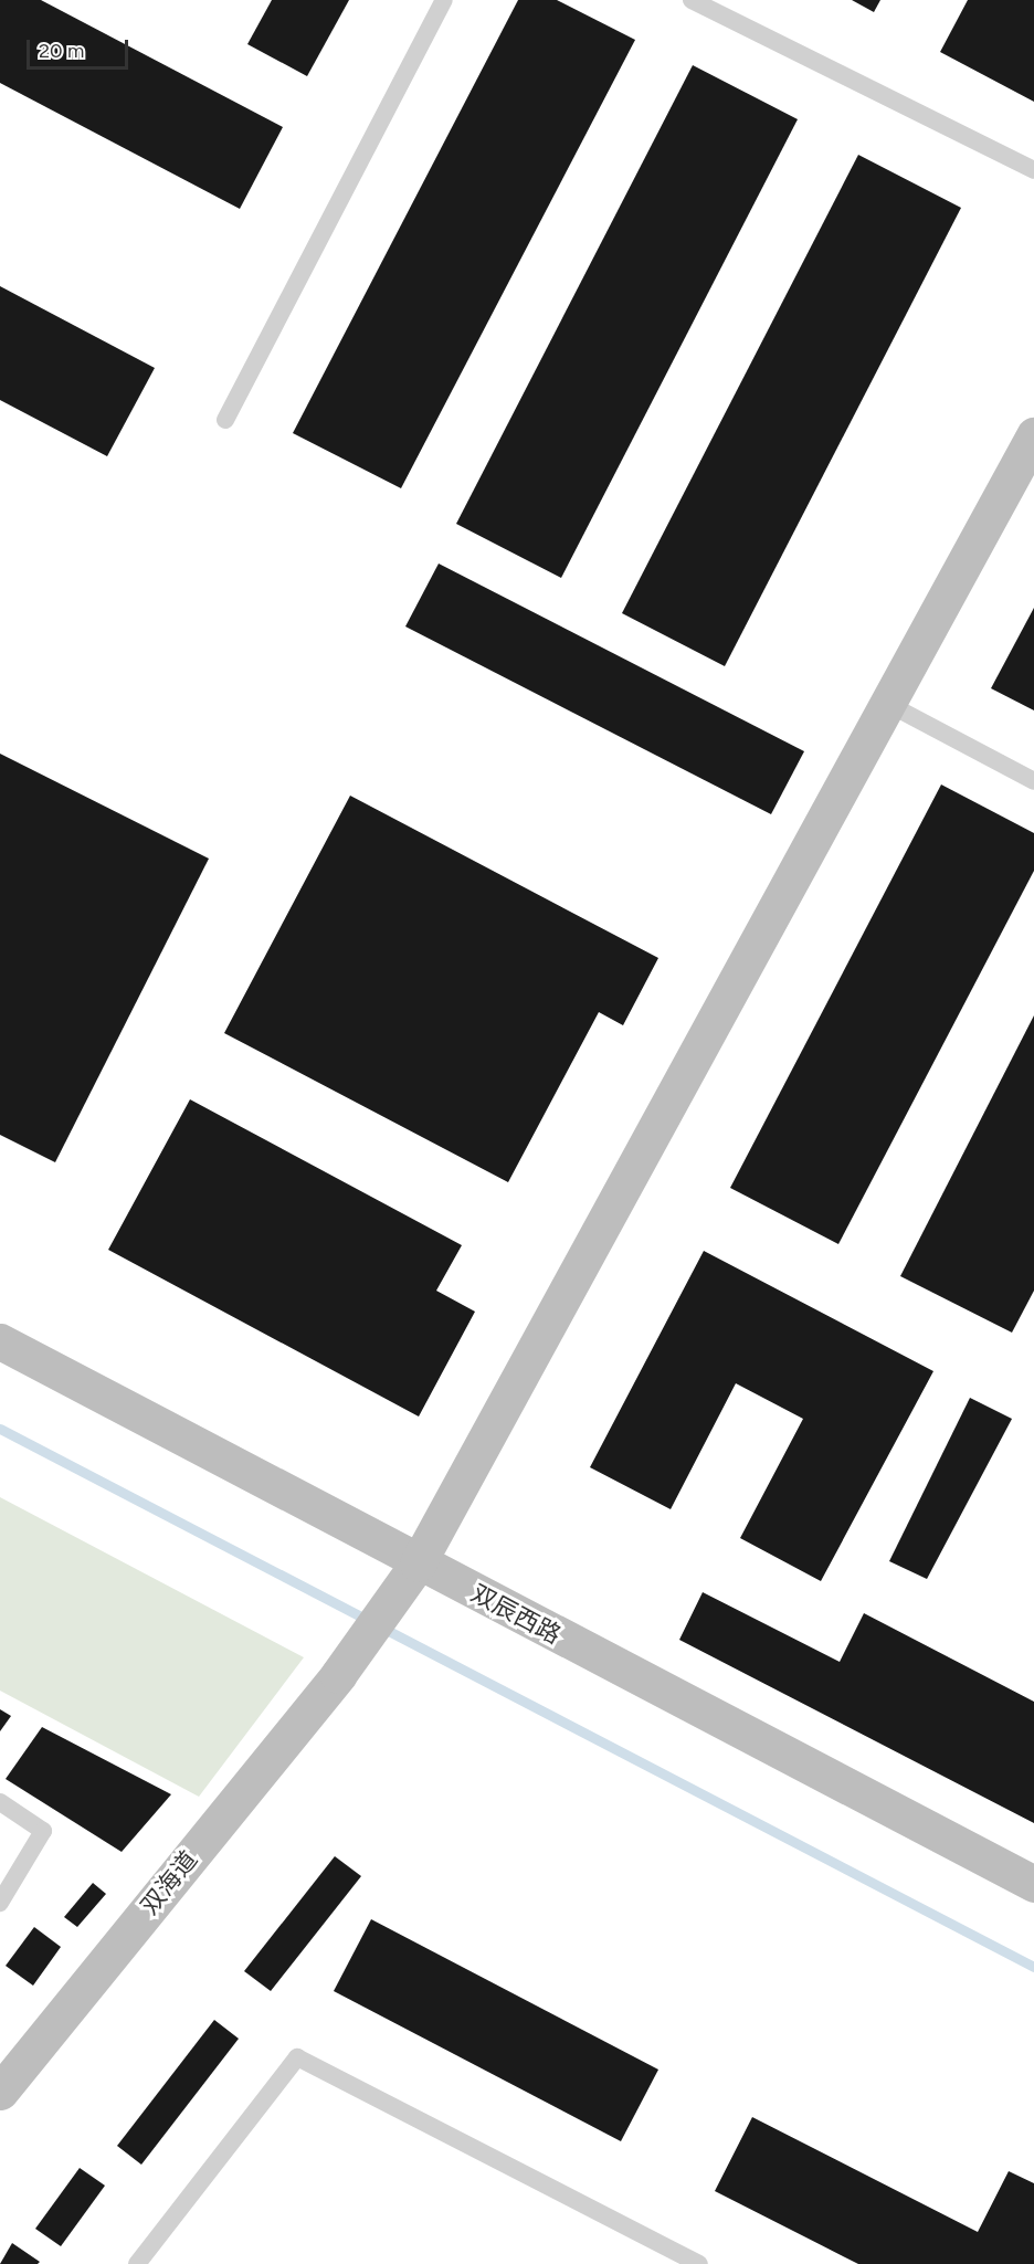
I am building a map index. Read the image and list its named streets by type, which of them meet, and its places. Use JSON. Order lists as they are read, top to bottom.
{
  "streets": {
    "street": ["双辰西路", "双海道"]
  },
  "crossings": [
    ["双辰西路", "双海道"]
  ],
  "scale_bar": "20 m"
}
